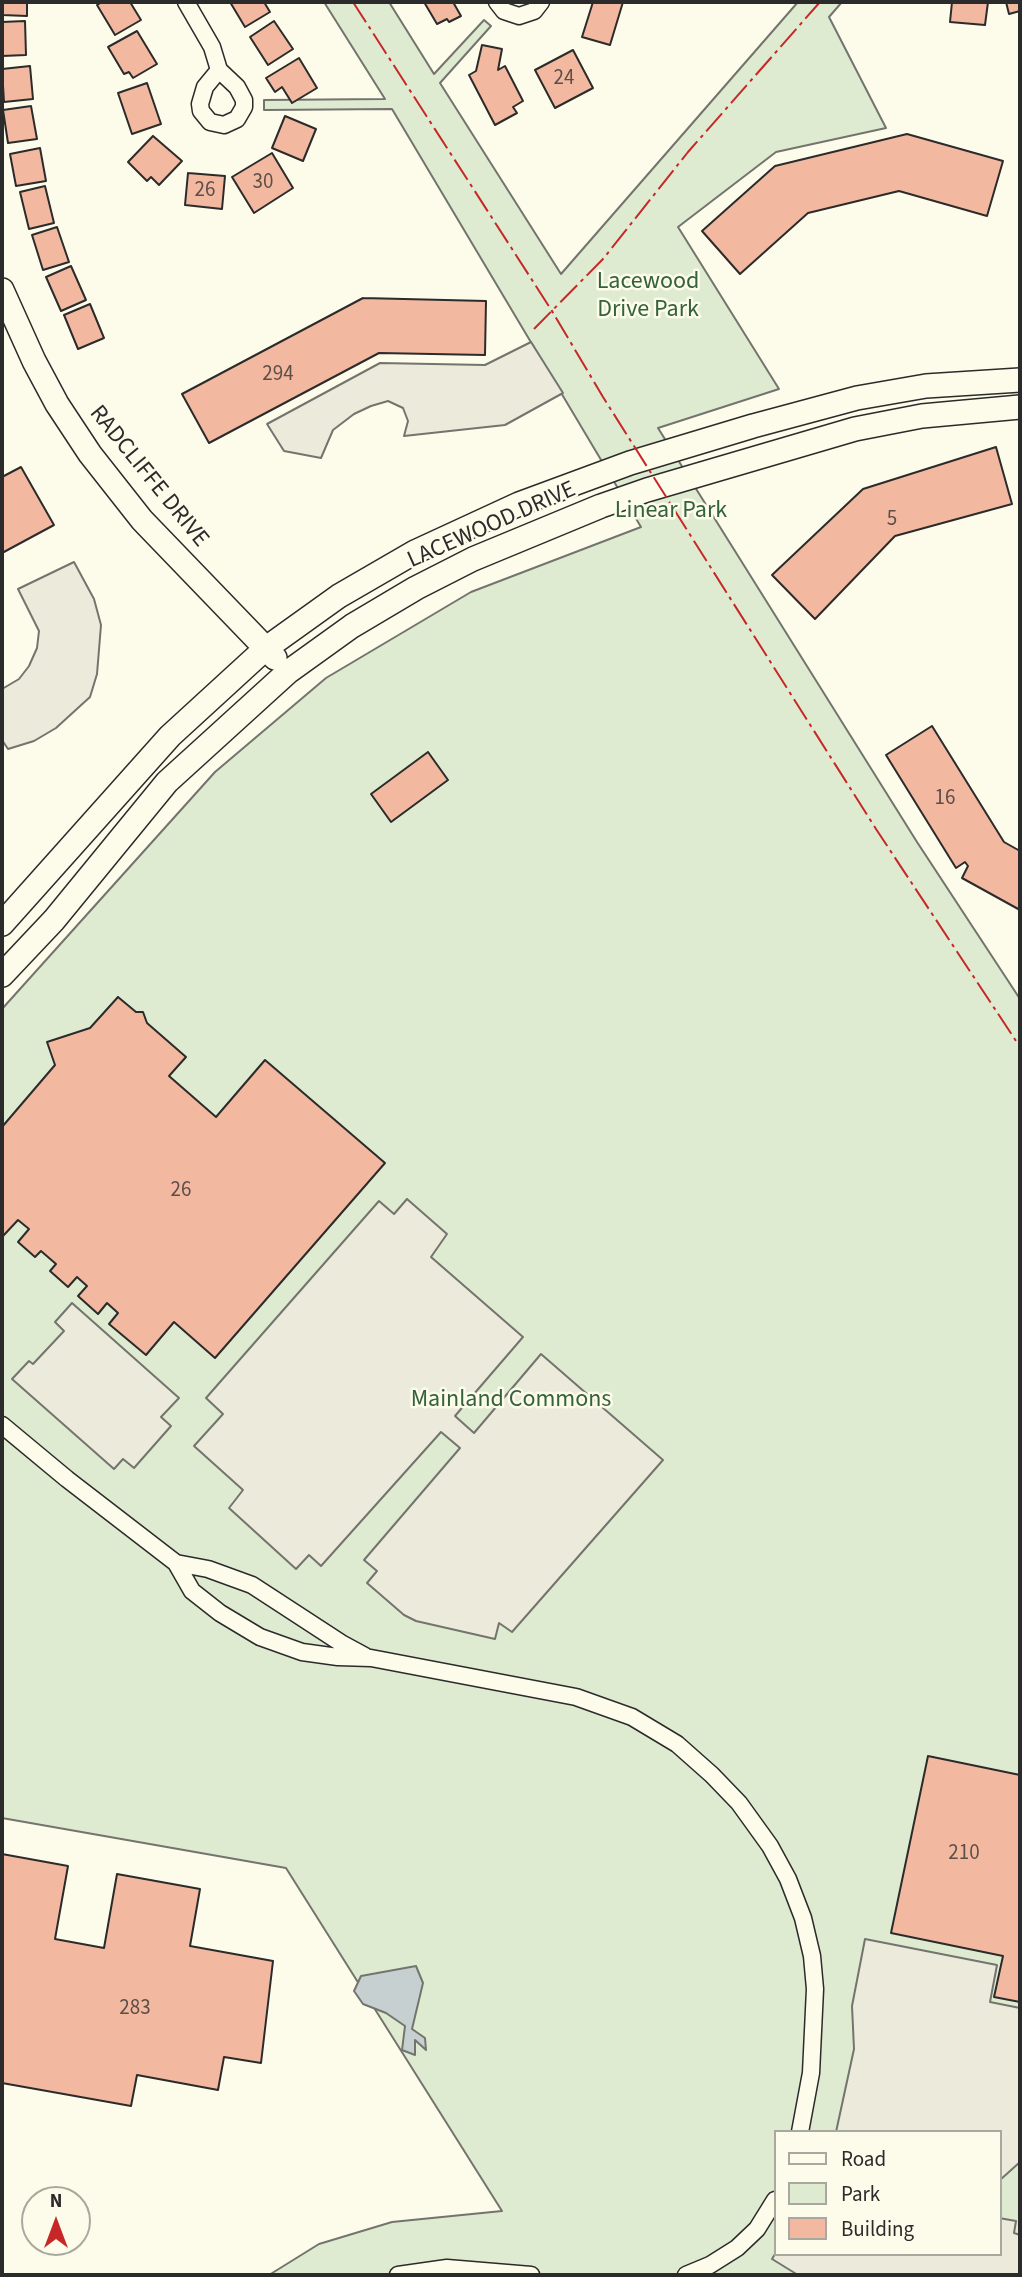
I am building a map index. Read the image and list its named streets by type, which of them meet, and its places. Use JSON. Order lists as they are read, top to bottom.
{
  "streets": {
    "main road": ["RADCLIFFE DRIVE", "LACEWOOD DRIVE"]
  },
  "crossings": [
    ["RADCLIFFE DRIVE", "LACEWOOD DRIVE"]
  ],
  "parks": ["Lacewood Drive Park", "Linear Park", "Mainland Commons"],
  "house_numbers": [
    "24",
    "30",
    "26",
    "294",
    "5",
    "16",
    "26",
    "210",
    "283"
  ],
  "legend": ["Road", "Park", "Building"],
  "north": "top"
}
